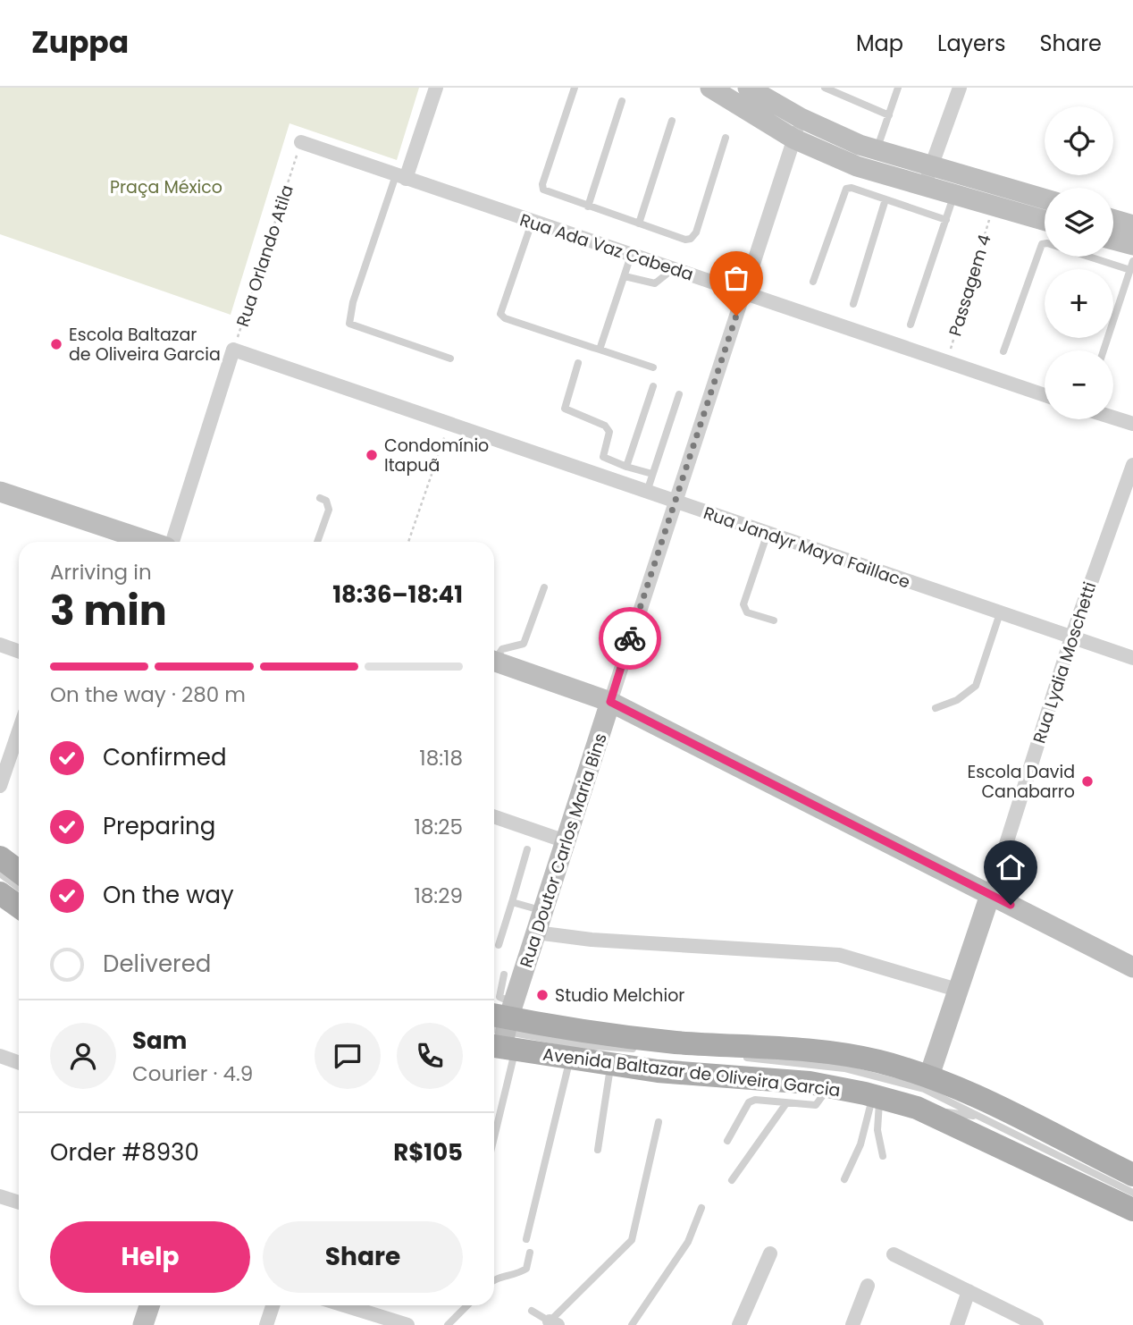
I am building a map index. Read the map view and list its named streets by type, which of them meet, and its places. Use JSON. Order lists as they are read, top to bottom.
{
  "streets": {
    "main road": ["Avenida Baltazar de Oliveira Garcia"],
    "street": [
      "Rua Ada Vaz Cabeda",
      "Rua Orlando Atila",
      "Rua Jandyr Maya Faillace",
      "Rua Lydia Moschetti",
      "Rua Doutor Carlos Maria Bins"
    ],
    "path": ["Passagem 4"]
  },
  "crossings": [
    ["Rua Ada Vaz Cabeda", "Rua Orlando Atila"],
    ["Rua Ada Vaz Cabeda", "Passagem 4"],
    ["Rua Ada Vaz Cabeda", "Rua Doutor Carlos Maria Bins"],
    ["Rua Orlando Atila", "Rua Jandyr Maya Faillace"],
    ["Rua Jandyr Maya Faillace", "Rua Lydia Moschetti"],
    ["Rua Jandyr Maya Faillace", "Rua Doutor Carlos Maria Bins"],
    ["Rua Lydia Moschetti", "Avenida Baltazar de Oliveira Garcia"],
    ["Rua Doutor Carlos Maria Bins", "Avenida Baltazar de Oliveira Garcia"]
  ],
  "parks": ["Praça México"],
  "places": [
    "Escola Baltazar de Oliveira Garcia",
    "Condomínio Itapuã",
    "Escola David Canabarro",
    "Studio Melchior"
  ],
  "page": {
    "header": "Zuppa",
    "nav": ["Map", "Layers", "Share"],
    "map_buttons": ["+", "−"],
    "heading": ["3 min", "Arriving in", "18:36–18:41"],
    "panel": [
      "Sam",
      "Courier · 4.9",
      "Order #8930",
      "R$105"
    ],
    "bar": "On the way · 280 m",
    "list": [
      ["Confirmed", "18:18"],
      ["Preparing", "18:25"],
      ["On the way", "18:29"],
      "Delivered"
    ],
    "buttons": ["Help", "Share"]
  }
}
